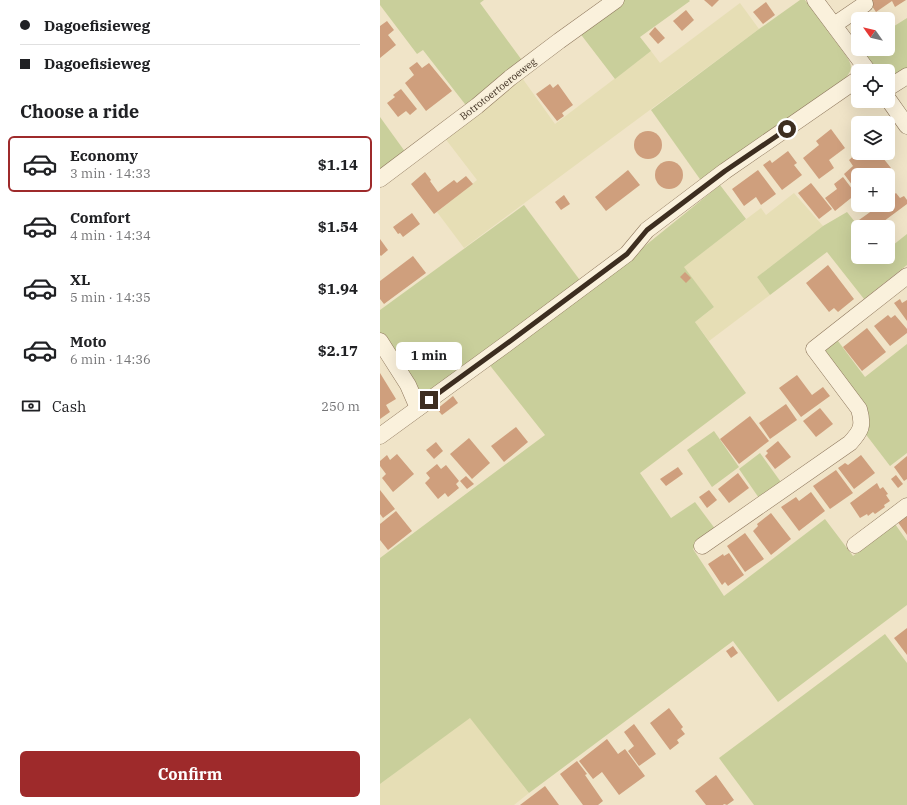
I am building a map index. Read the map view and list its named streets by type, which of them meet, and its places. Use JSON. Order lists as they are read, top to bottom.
{
  "streets": {
    "street": ["Botrotoertoeroeweg"]
  },
  "north": "top left",
  "page": {
    "banner": ["Dagoefisieweg", "Dagoefisieweg"],
    "map_buttons": ["+", "−"],
    "heading": "Choose a ride",
    "list": [
      {
        "name": "Economy",
        "note": "3 min · 14:33",
        "value": "$1.14"
      },
      {
        "name": "Comfort",
        "note": "4 min · 14:34",
        "value": "$1.54"
      },
      {
        "name": "XL",
        "note": "5 min · 14:35",
        "value": "$1.94"
      },
      {
        "name": "Moto",
        "note": "6 min · 14:36",
        "value": "$2.17"
      }
    ],
    "bubble": "1 min",
    "pay": ["Cash", "250 m"],
    "buttons": "Confirm"
  }
}
